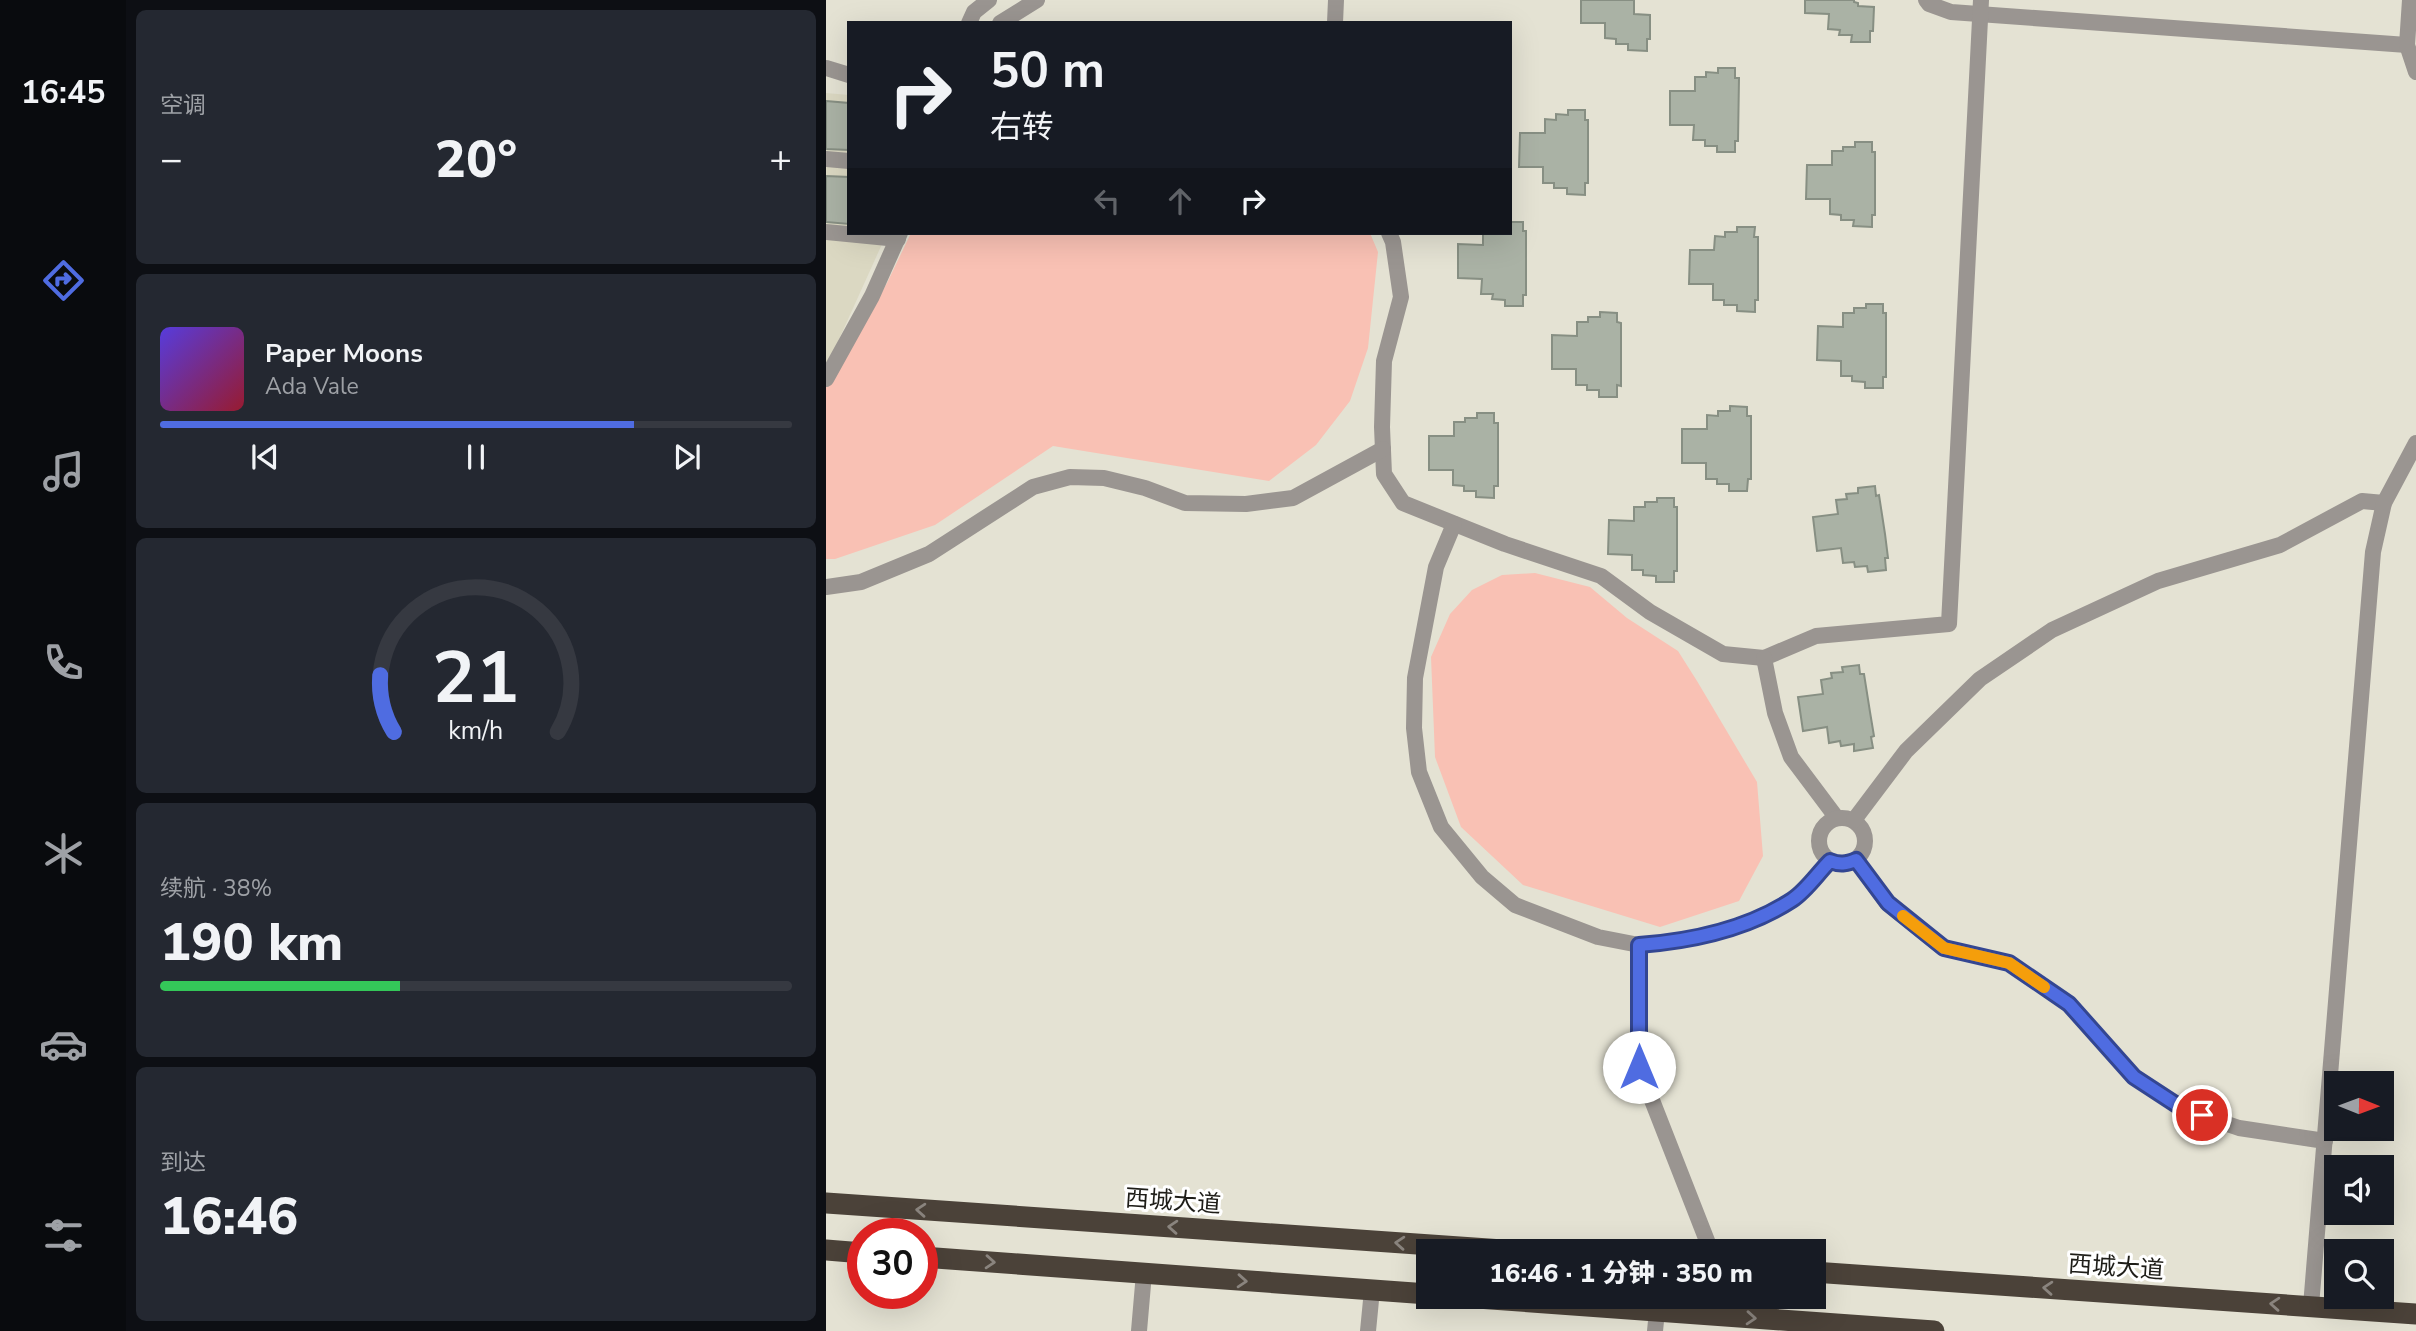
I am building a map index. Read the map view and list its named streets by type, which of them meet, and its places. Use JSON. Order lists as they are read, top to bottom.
{
  "streets": {
    "highway": ["西城大道"]
  },
  "north": "right",
  "page": {
    "tabs": "16:45",
    "tile": [
      "空调",
      ["续航 · 38%", "190 km"],
      ["到达", "16:46"]
    ],
    "turn": ["50 m", "右转"],
    "heat": ["−", "20°", "+"],
    "song": ["Paper Moons", "Ada Vale"],
    "limit": "30",
    "trip": "16:46 · 1 分钟 · 350 m",
    "gauge": ["21", "km/h"]
  }
}
